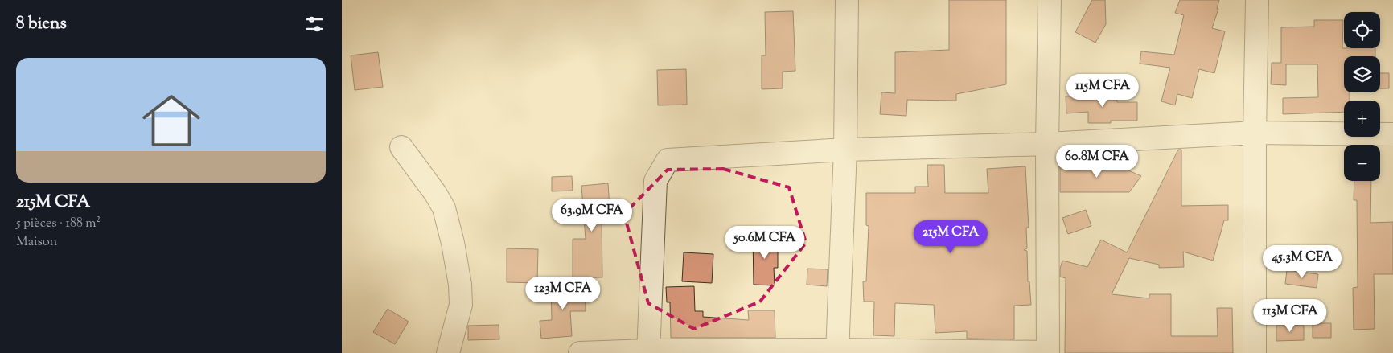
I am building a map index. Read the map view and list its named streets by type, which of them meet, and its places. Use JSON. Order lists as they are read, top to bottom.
{
  "page": {
    "heading": "8 biens",
    "map_buttons": ["+", "−"],
    "list": [
      {
        "name": "215M CFA",
        "note": "5 pièces · 188 m² · Maison"
      }
    ],
    "price": [
      "115M CFA",
      "60.8M CFA",
      "63.9M CFA",
      "215M CFA",
      "50.6M CFA",
      "45.3M CFA",
      "123M CFA",
      "113M CFA"
    ]
  }
}
